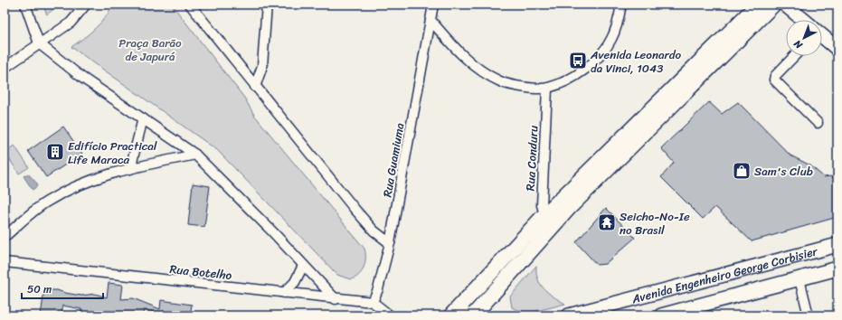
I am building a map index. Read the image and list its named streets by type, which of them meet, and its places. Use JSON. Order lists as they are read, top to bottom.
{
  "streets": {
    "main road": ["Avenida Engenheiro George Corbisier"],
    "street": ["Rua Conduru", "Rua Guamiuma", "Rua Botelho"]
  },
  "crossings": [
    ["Rua Guamiuma", "Rua Botelho"]
  ],
  "parks": ["Praça Barão de Japurá"],
  "places": {
    "bus stop": ["Avenida Leonardo da Vinci, 1043"],
    "building": ["Edifício Practical Life Maraca"],
    "shop": ["Sam's Club"],
    "temple": ["Seicho-No-Ie no Brasil"]
  },
  "scale_bar": "50 m",
  "north": "bottom left"
}
